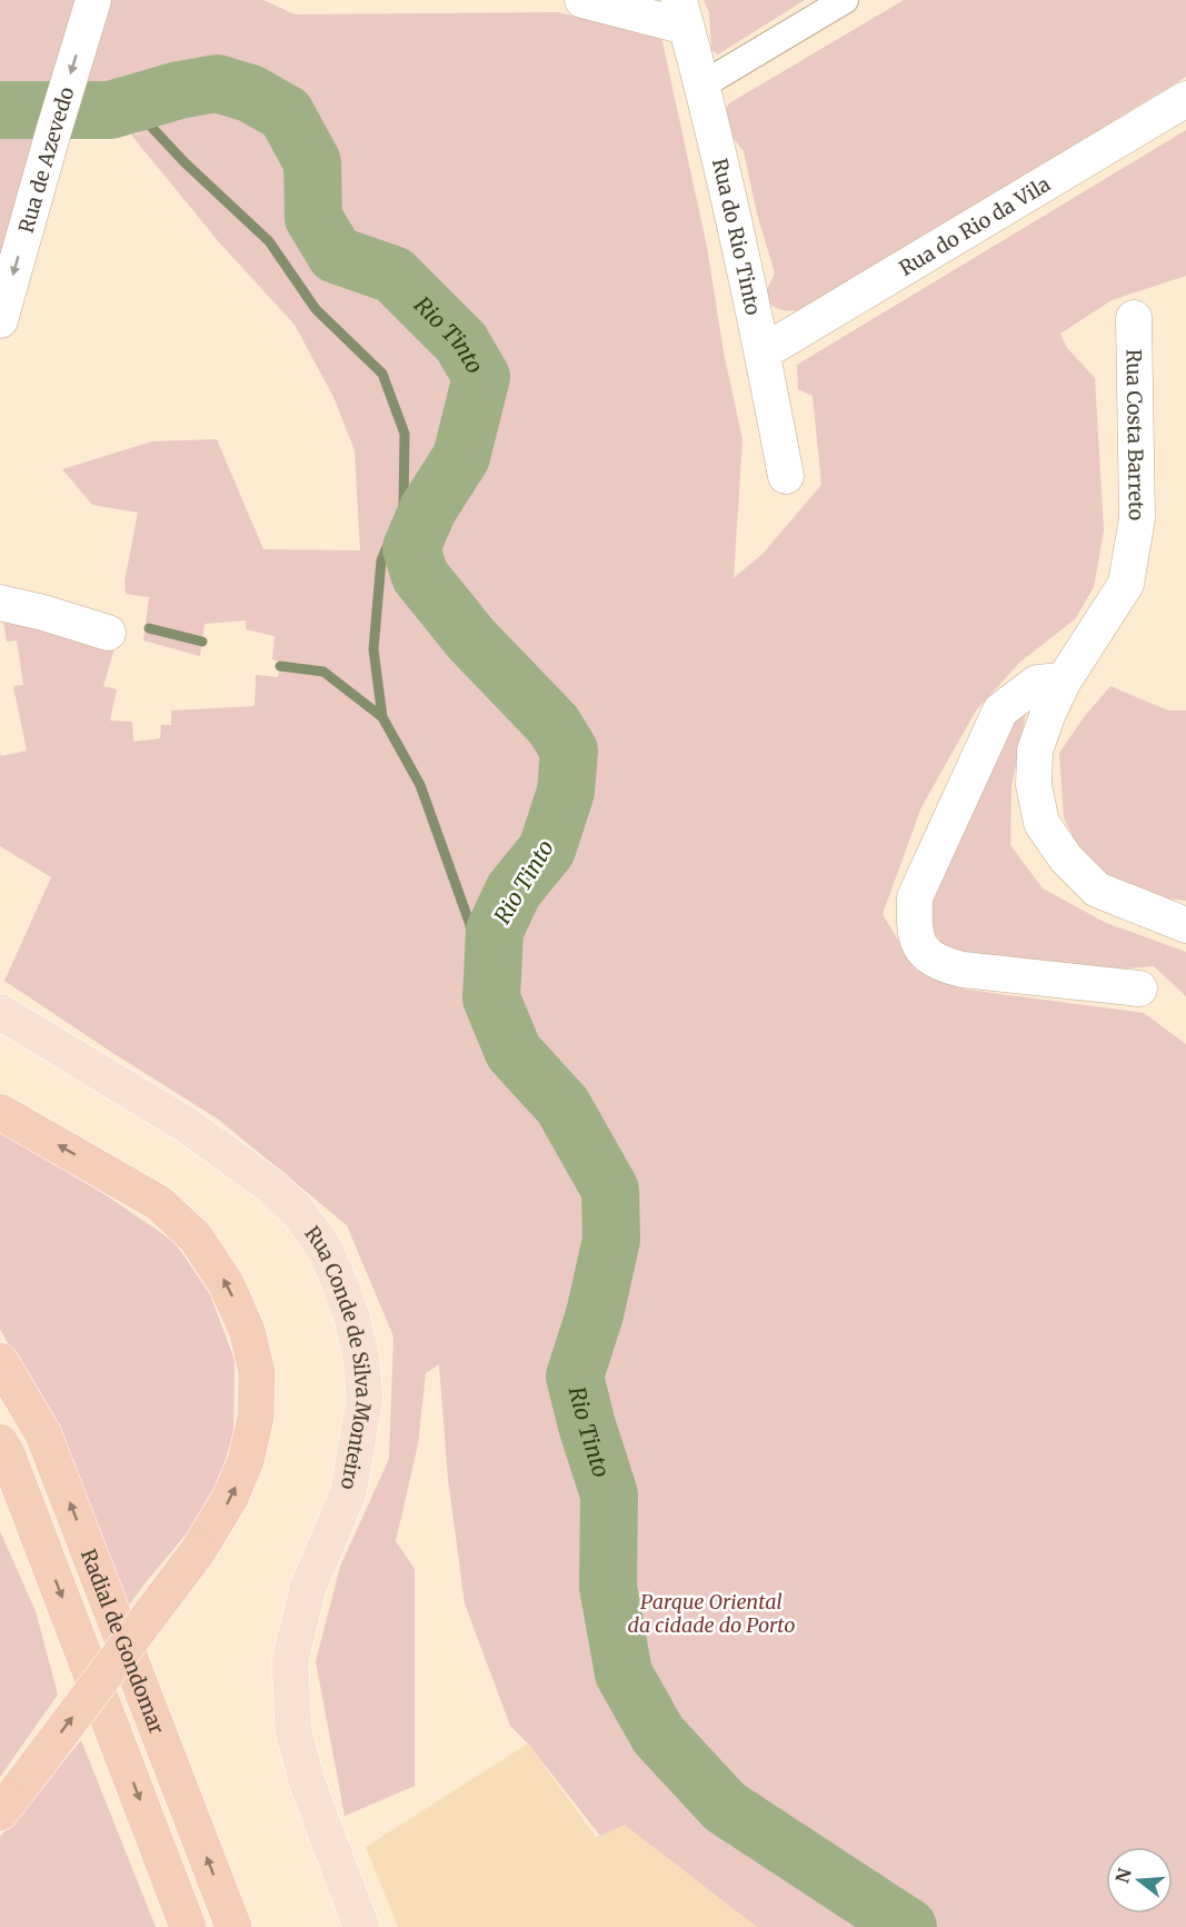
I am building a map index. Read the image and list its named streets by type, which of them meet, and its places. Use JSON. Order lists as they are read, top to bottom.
{
  "streets": {
    "highway": ["Radial de Gondomar"],
    "main road": ["Rua Conde de Silva Monteiro"],
    "street": [
      "Rua de Azevedo",
      "Rua do Rio da Vila",
      "Rua do Rio Tinto",
      "Rua Costa Barreto"
    ]
  },
  "crossings": [
    ["Rua do Rio da Vila", "Rua do Rio Tinto"]
  ],
  "one_way": ["Rua de Azevedo"],
  "water": ["Rio Tinto"],
  "parks": ["Parque Oriental da cidade do Porto"],
  "north": "left"
}
